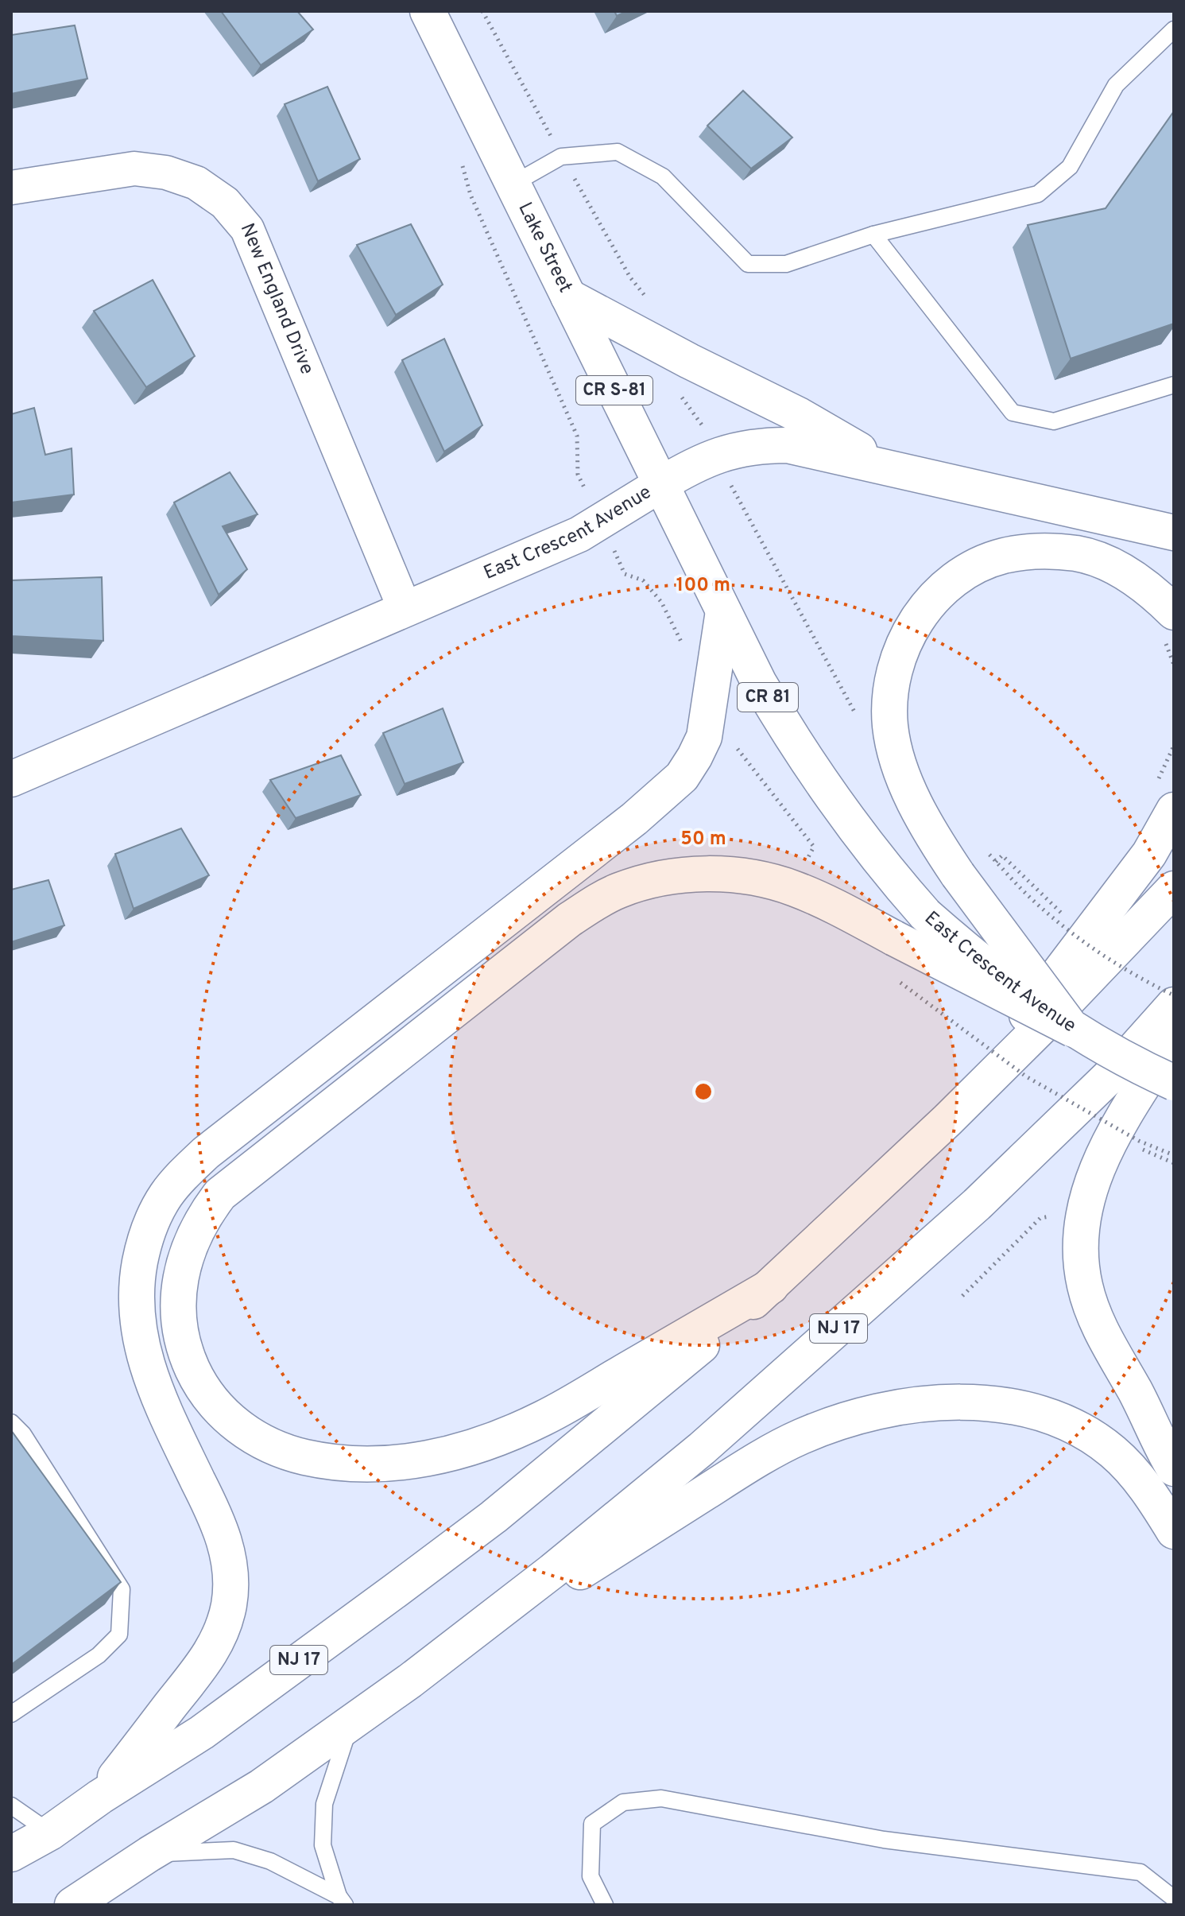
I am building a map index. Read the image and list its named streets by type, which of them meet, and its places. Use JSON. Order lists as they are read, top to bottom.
{
  "streets": {
    "main road": [
      "Lake Street",
      "CR S-81",
      "East Crescent Avenue",
      "CR 81",
      "NJ 17"
    ],
    "street": ["New England Drive"]
  },
  "crossings": [
    ["Lake Street", "East Crescent Avenue"],
    ["New England Drive", "East Crescent Avenue"]
  ],
  "rings": ["100 m", "50 m"]
}
